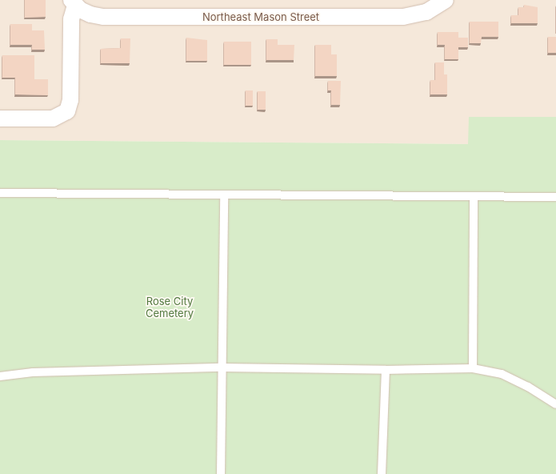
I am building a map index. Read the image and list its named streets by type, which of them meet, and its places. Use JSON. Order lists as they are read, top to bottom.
{
  "streets": {
    "street": ["Northeast Mason Street"]
  },
  "parks": ["Rose City Cemetery"]
}
